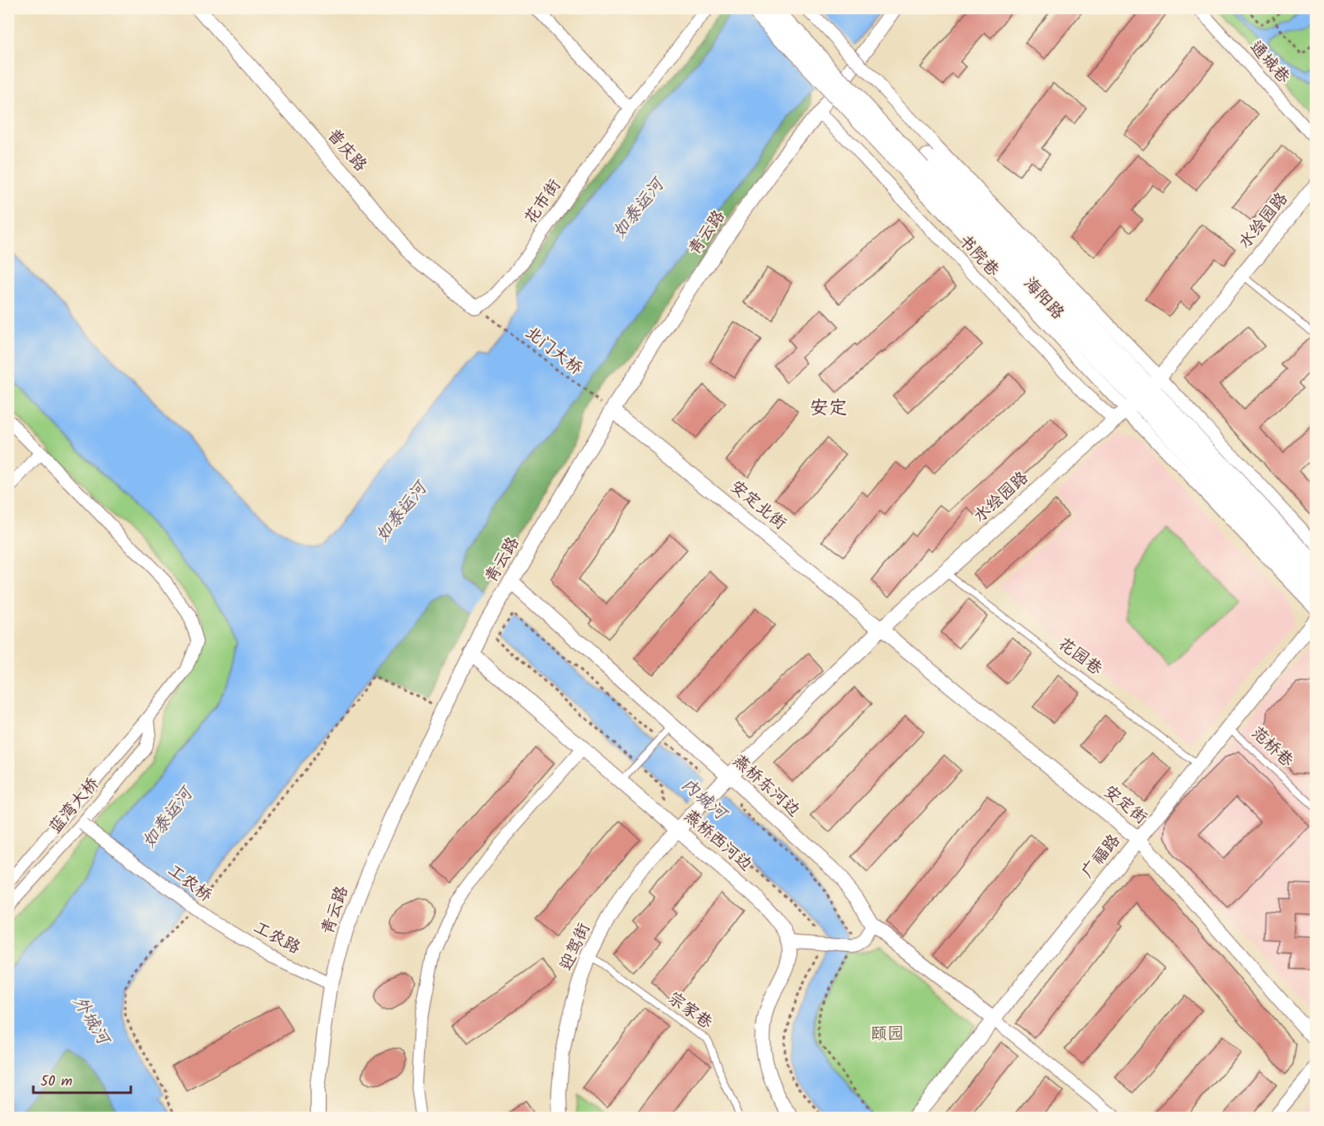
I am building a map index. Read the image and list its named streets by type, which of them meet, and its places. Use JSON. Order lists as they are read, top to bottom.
{
  "streets": {
    "main road": ["海阳路"],
    "street": [
      "通城巷",
      "普庆路",
      "花市街",
      "水绘园路",
      "青云路",
      "书院巷",
      "安定北街",
      "燕桥东河边",
      "安定街",
      "蓝湾大桥",
      "燕桥西河边",
      "广福路",
      "工农桥",
      "工农路",
      "迎驾街"
    ],
    "lane": ["花园巷", "范桥巷", "宗家巷"],
    "path": ["北门大桥"]
  },
  "crossings": [
    ["普庆路", "花市街"],
    ["水绘园路", "书院巷"],
    ["水绘园路", "海阳路"],
    ["水绘园路", "安定北街"],
    ["水绘园路", "花园巷"],
    ["水绘园路", "燕桥东河边"],
    ["水绘园路", "安定街"],
    ["水绘园路", "迎驾街"],
    ["青云路", "书院巷"],
    ["青云路", "北门大桥"],
    ["青云路", "安定北街"],
    ["青云路", "燕桥东河边"],
    ["青云路", "燕桥西河边"],
    ["青云路", "工农路"],
    ["北门大桥", "安定北街"],
    ["安定北街", "安定街"],
    ["花园巷", "广福路"],
    ["范桥巷", "广福路"],
    ["燕桥东河边", "广福路"],
    ["安定街", "广福路"],
    ["蓝湾大桥", "工农桥"],
    ["燕桥西河边", "迎驾街"],
    ["工农桥", "工农路"],
    ["迎驾街", "宗家巷"]
  ],
  "districts": ["安定"],
  "water": ["如泰运河", "内城河", "外城河"],
  "parks": ["颐园"],
  "scale_bar": "50 m"
}
